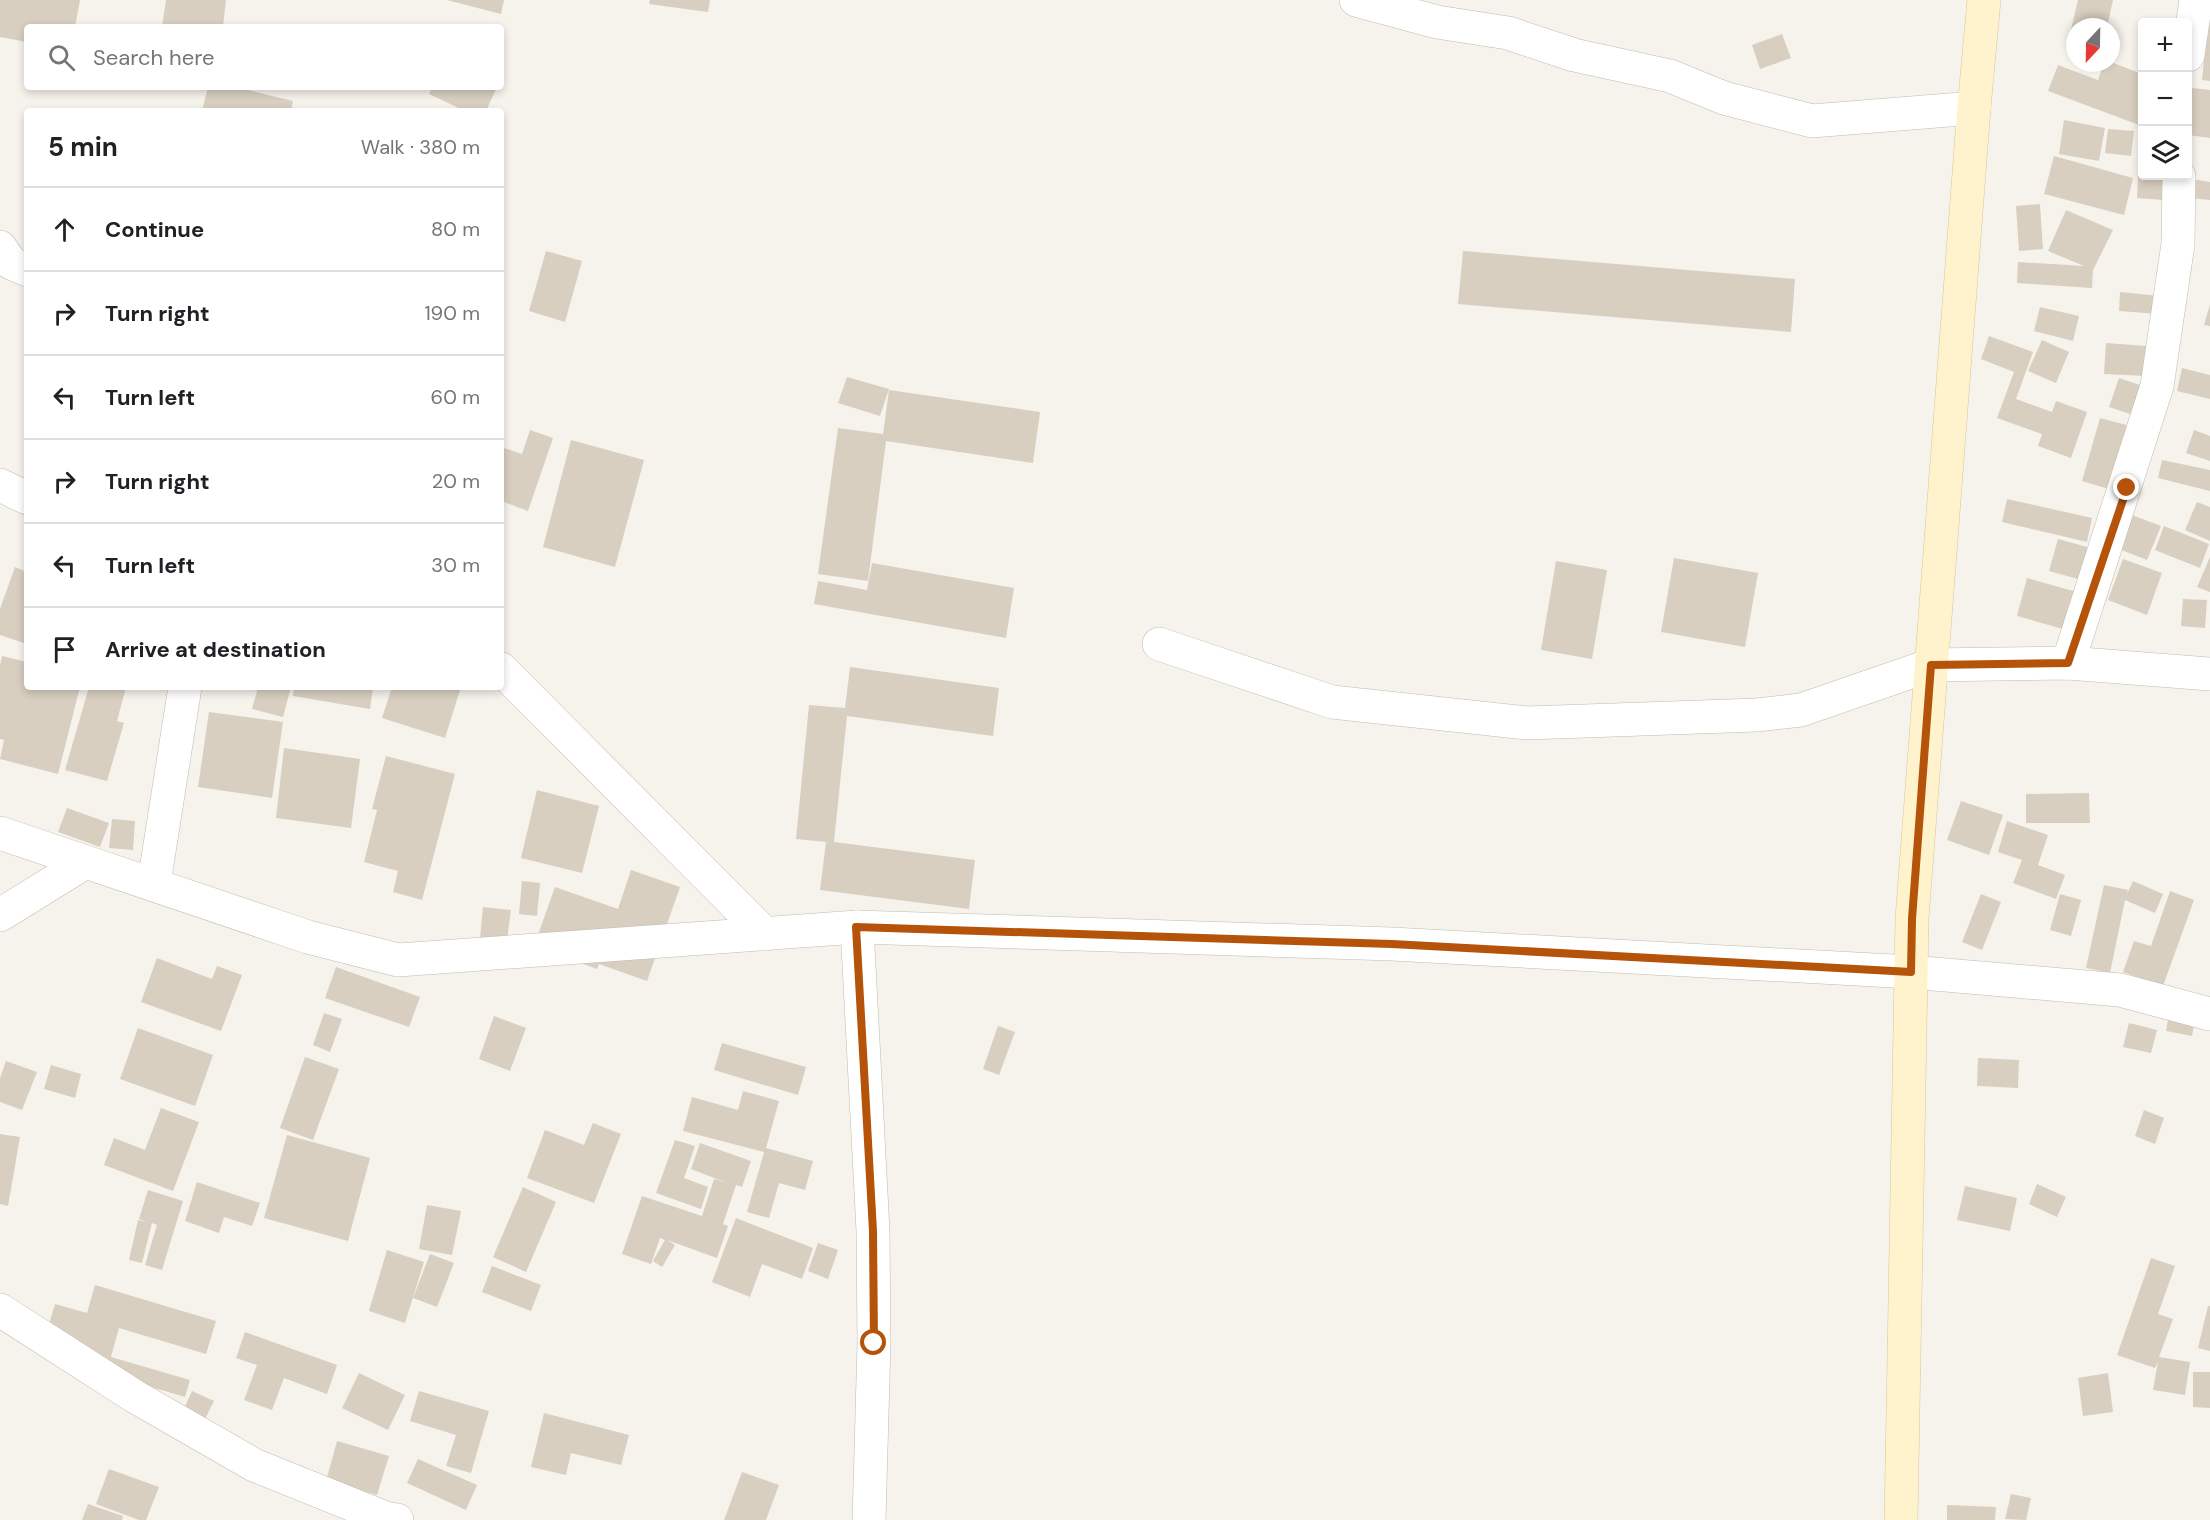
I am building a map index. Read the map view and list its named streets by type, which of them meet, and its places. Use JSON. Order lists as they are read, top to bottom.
{
  "north": "bottom",
  "page": {
    "map_buttons": ["+", "−"],
    "search": "Search here",
    "heading": ["5 min", "Walk · 380 m"],
    "list": [
      ["Continue", "80 m"],
      ["Turn right", "190 m"],
      ["Turn left", "60 m"],
      ["Turn right", "20 m"],
      ["Turn left", "30 m"],
      "Arrive at destination"
    ]
  }
}
